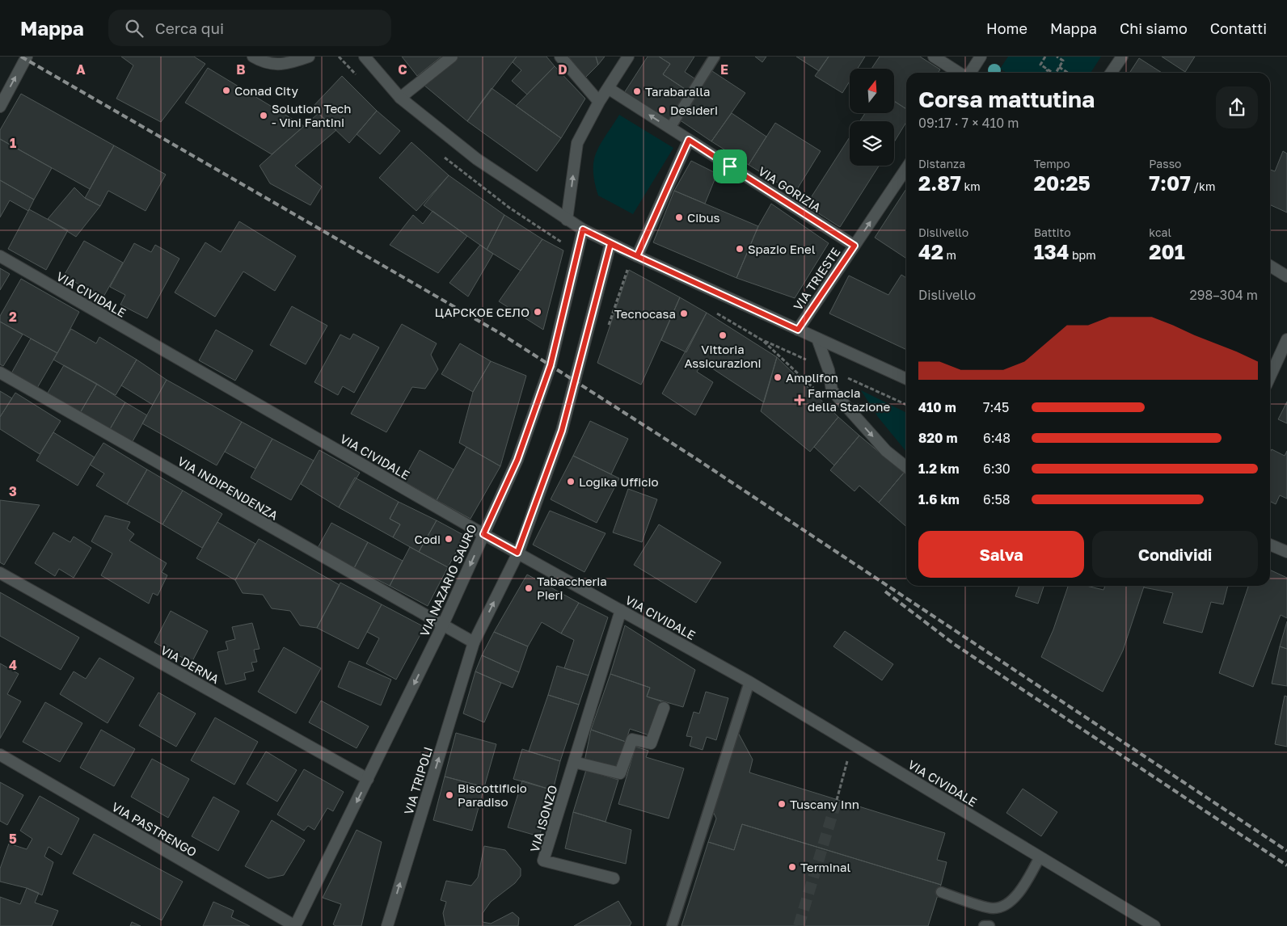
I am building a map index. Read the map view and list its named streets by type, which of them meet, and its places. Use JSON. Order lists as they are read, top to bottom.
{
  "streets": {
    "street": [
      "VIA GORIZIA",
      "VIA TRIESTE",
      "VIA CIVIDALE",
      "VIA INDIPENDENZA",
      "VIA NAZARIO SAURO",
      "VIA DERNA",
      "VIA TRIPOLI",
      "VIA ISONZO",
      "VIA PASTRENGO"
    ]
  },
  "crossings": [
    ["VIA GORIZIA", "VIA TRIESTE"],
    ["VIA CIVIDALE", "VIA NAZARIO SAURO"],
    ["VIA CIVIDALE", "VIA ISONZO"],
    ["VIA INDIPENDENZA", "VIA NAZARIO SAURO"],
    ["VIA INDIPENDENZA", "VIA TRIPOLI"],
    ["VIA NAZARIO SAURO", "VIA DERNA"],
    ["VIA NAZARIO SAURO", "VIA PASTRENGO"]
  ],
  "one_way": ["VIA TRIESTE", "VIA NAZARIO SAURO", "VIA TRIPOLI"],
  "places": {
    "other": [
      "Conad City",
      "Tarabaralla",
      "Desideri",
      "Solution Tech - Vini Fantini",
      "Cibus",
      "Spazio Enel",
      "ЦАРСКОЕ СЕЛО",
      "Tecnocasa",
      "Vittoria Assicurazioni",
      "Amplifon",
      "Logika Ufficio",
      "Codi",
      "Tabaccheria Pieri",
      "Biscottificio Paradiso",
      "Tuscany Inn",
      "Terminal"
    ],
    "health": ["Farmacia della Stazione"]
  },
  "north": "top",
  "page": {
    "header": "Mappa",
    "search": "Cerca qui",
    "nav": [
      "Home",
      "Mappa",
      "Chi siamo",
      "Contatti"
    ],
    "heading": ["Corsa mattutina", "09:17 · 7 × 410 m"],
    "stats": [
      ["Distanza", "2.87 km"],
      ["Tempo", "20:25"],
      ["Passo", "7:07 /km"],
      ["Dislivello", "42 m"],
      ["Battito", "134 bpm"],
      ["kcal", "201"]
    ],
    "chart": ["Dislivello", "298–304 m"],
    "list": [
      {
        "name": "410 m",
        "note": "7:45"
      },
      {
        "name": "820 m",
        "note": "6:48"
      },
      {
        "name": "1.2 km",
        "note": "6:30"
      },
      {
        "name": "1.6 km",
        "note": "6:58"
      }
    ],
    "buttons": ["Salva", "Condividi"]
  },
  "grid": {
    "columns": [
      "A",
      "B",
      "C",
      "D",
      "E"
    ],
    "rows": [
      "1",
      "2",
      "3",
      "4",
      "5"
    ]
  }
}
